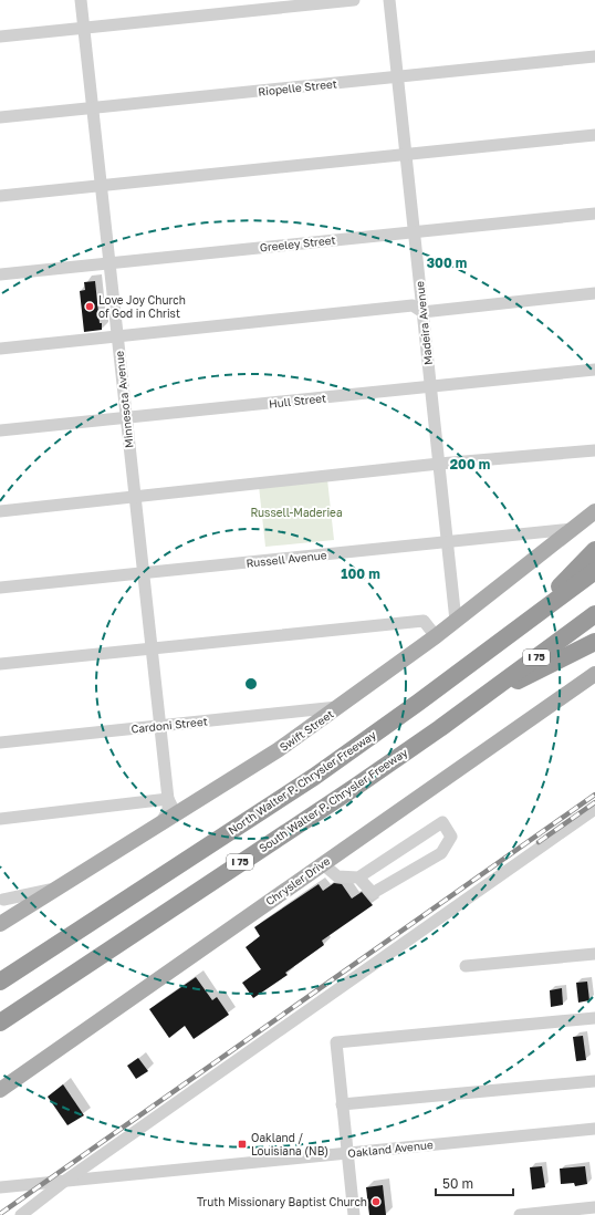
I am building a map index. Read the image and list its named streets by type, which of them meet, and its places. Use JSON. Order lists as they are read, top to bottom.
{
  "streets": {
    "highway": ["I 75", "North Walter P. Chrysler Freeway", "South Walter P. Chrysler Freeway"],
    "main road": ["Swift Street", "Chrysler Drive"],
    "street": [
      "Riopelle Street",
      "Greeley Street",
      "Madeira Avenue",
      "Minnesota Avenue",
      "Hull Street",
      "Russell Avenue",
      "Cardoni Street",
      "Oakland Avenue"
    ]
  },
  "crossings": [
    ["Riopelle Street", "Madeira Avenue"],
    ["Riopelle Street", "Minnesota Avenue"],
    ["Greeley Street", "Madeira Avenue"],
    ["Greeley Street", "Minnesota Avenue"],
    ["Madeira Avenue", "Hull Street"],
    ["Madeira Avenue", "Russell Avenue"],
    ["Madeira Avenue", "Swift Street"],
    ["Minnesota Avenue", "Hull Street"],
    ["Minnesota Avenue", "Russell Avenue"],
    ["Minnesota Avenue", "Cardoni Street"],
    ["Minnesota Avenue", "Swift Street"],
    ["Russell Avenue", "Swift Street"],
    ["Cardoni Street", "Swift Street"]
  ],
  "parks": ["Russell-Maderiea"],
  "places": {
    "other": ["Love Joy Church of God in Christ", "Truth Missionary Baptist Church"],
    "transit": ["Oakland / Louisiana (NB)"]
  },
  "scale_bar": "50 m",
  "rings": ["300 m", "200 m", "100 m"]
}
